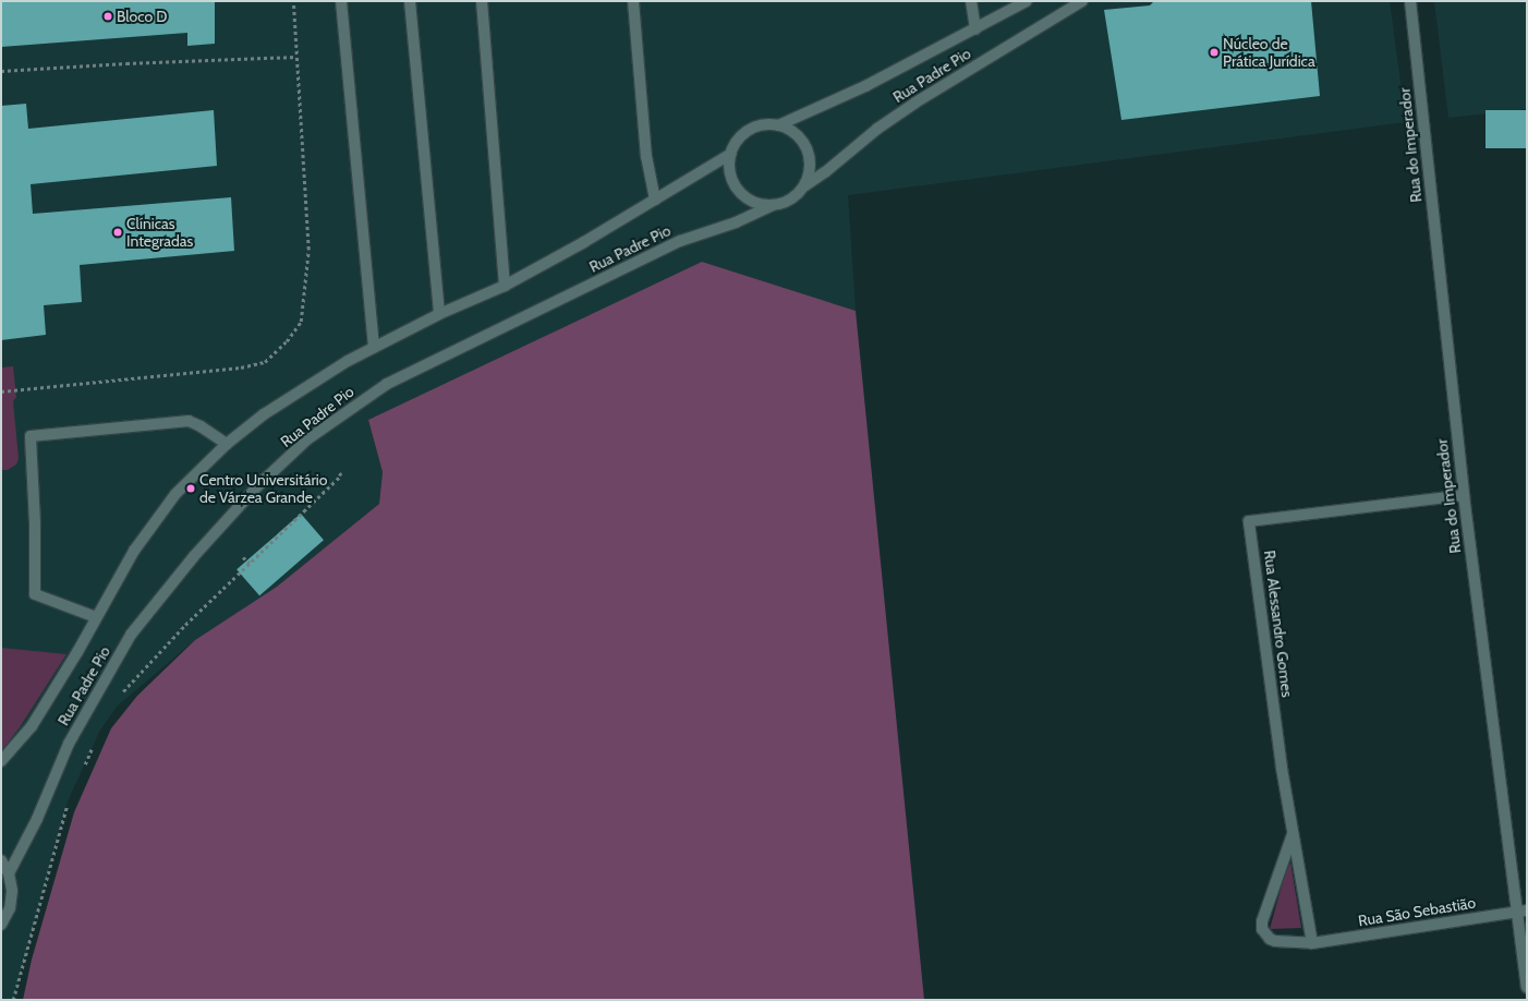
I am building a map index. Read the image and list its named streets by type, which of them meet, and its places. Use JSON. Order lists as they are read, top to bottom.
{
  "streets": {
    "street": [
      "Rua Padre Pio",
      "Rua do Imperador",
      "Rua Alessandro Gomes",
      "Rua São Sebastião"
    ]
  },
  "crossings": [
    ["Rua do Imperador", "Rua Alessandro Gomes"],
    ["Rua do Imperador", "Rua São Sebastião"],
    ["Rua Alessandro Gomes", "Rua São Sebastião"]
  ],
  "places": [
    "Bloco D",
    "Núcleo de Prática Jurídica",
    "Clínicas Integradas",
    "Centro Universitário de Várzea Grande"
  ]
}
